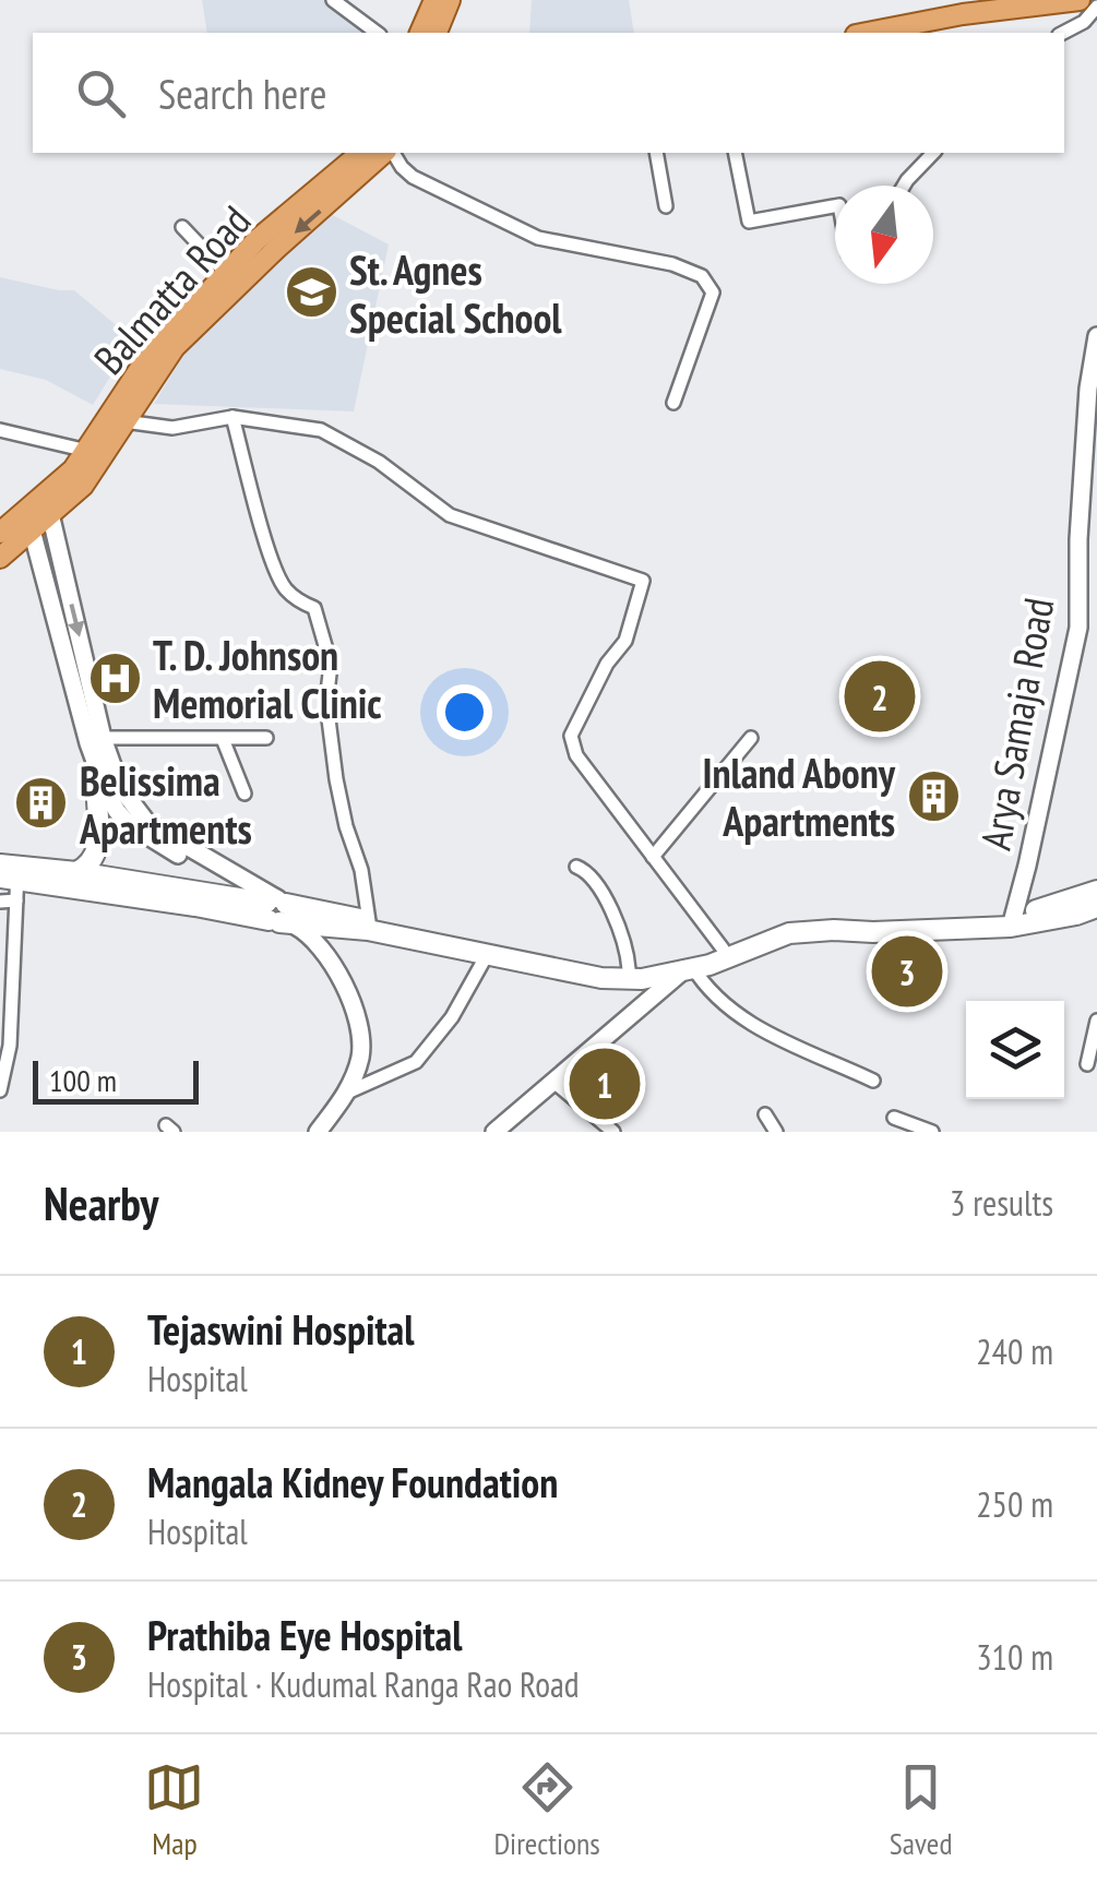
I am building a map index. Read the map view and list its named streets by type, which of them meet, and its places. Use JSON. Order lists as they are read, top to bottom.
{
  "streets": {
    "main road": ["Balmatta Road"],
    "street": ["Arya Samaja Road"]
  },
  "places": {
    "school or university": ["St. Agnes Special School"],
    "hospital": ["T. D. Johnson Memorial Clinic"],
    "building": ["Inland Abony Apartments", "Belissima Apartments"]
  },
  "scale_bar": "100 m",
  "north": "bottom",
  "page": {
    "search": "Search here",
    "pins": ["2", "3", "1"],
    "scale": "100 m",
    "heading": ["Nearby", "3 results"],
    "list": [
      {
        "mark": "1",
        "name": "Tejaswini Hospital",
        "note": "Hospital",
        "value": "240 m"
      },
      {
        "mark": "2",
        "name": "Mangala Kidney Foundation",
        "note": "Hospital",
        "value": "250 m"
      },
      {
        "mark": "3",
        "name": "Prathiba Eye Hospital",
        "note": "Hospital · Kudumal Ranga Rao Road",
        "value": "310 m"
      }
    ],
    "nav": ["Map", "Directions", "Saved"]
  }
}
